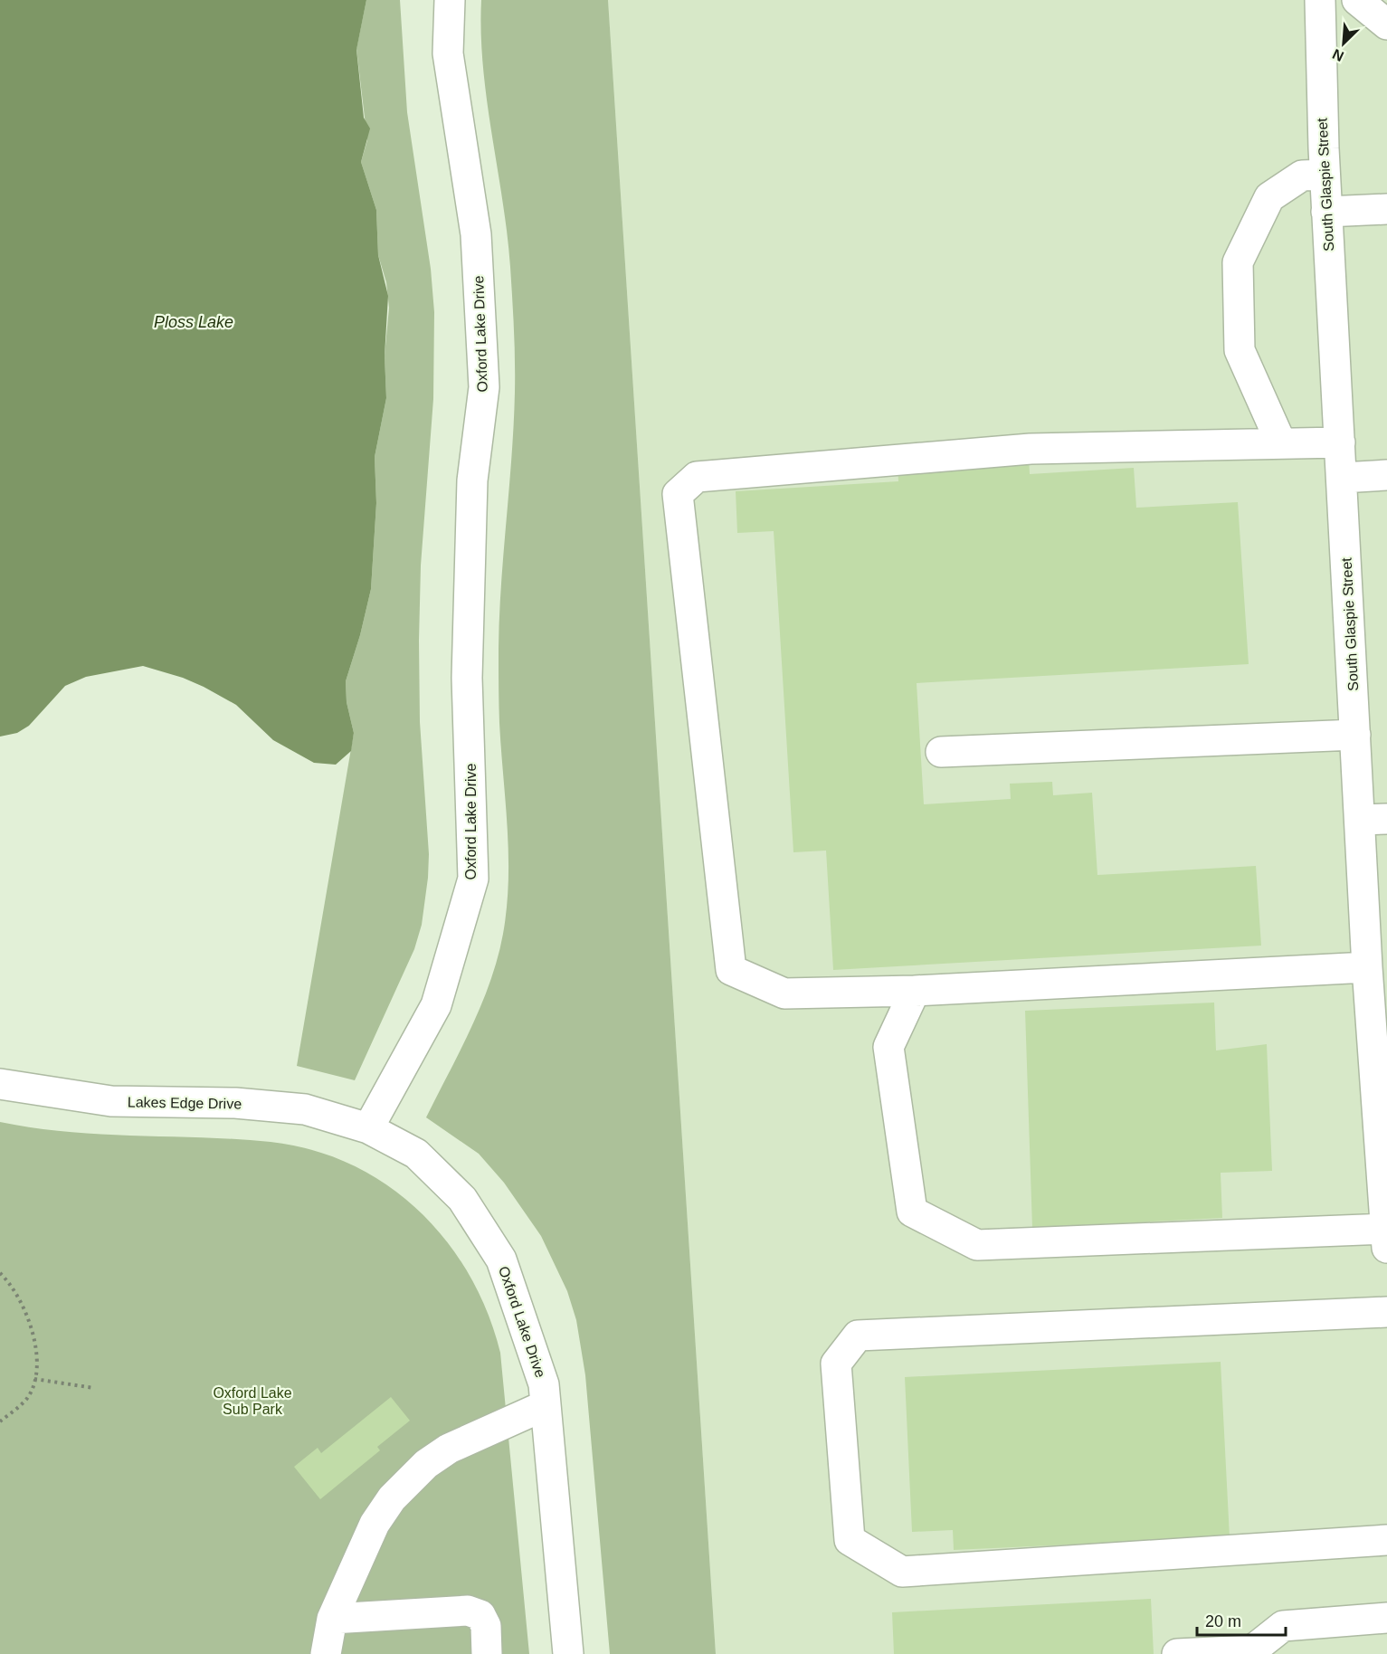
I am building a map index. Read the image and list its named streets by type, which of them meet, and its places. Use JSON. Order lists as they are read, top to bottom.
{
  "streets": {
    "street": ["South Glaspie Street", "Oxford Lake Drive", "Lakes Edge Drive"]
  },
  "crossings": [
    ["Oxford Lake Drive", "Lakes Edge Drive"]
  ],
  "water": ["Ploss Lake"],
  "parks": ["Oxford Lake Sub Park"],
  "scale_bar": "20 m",
  "north": "bottom left"
}
